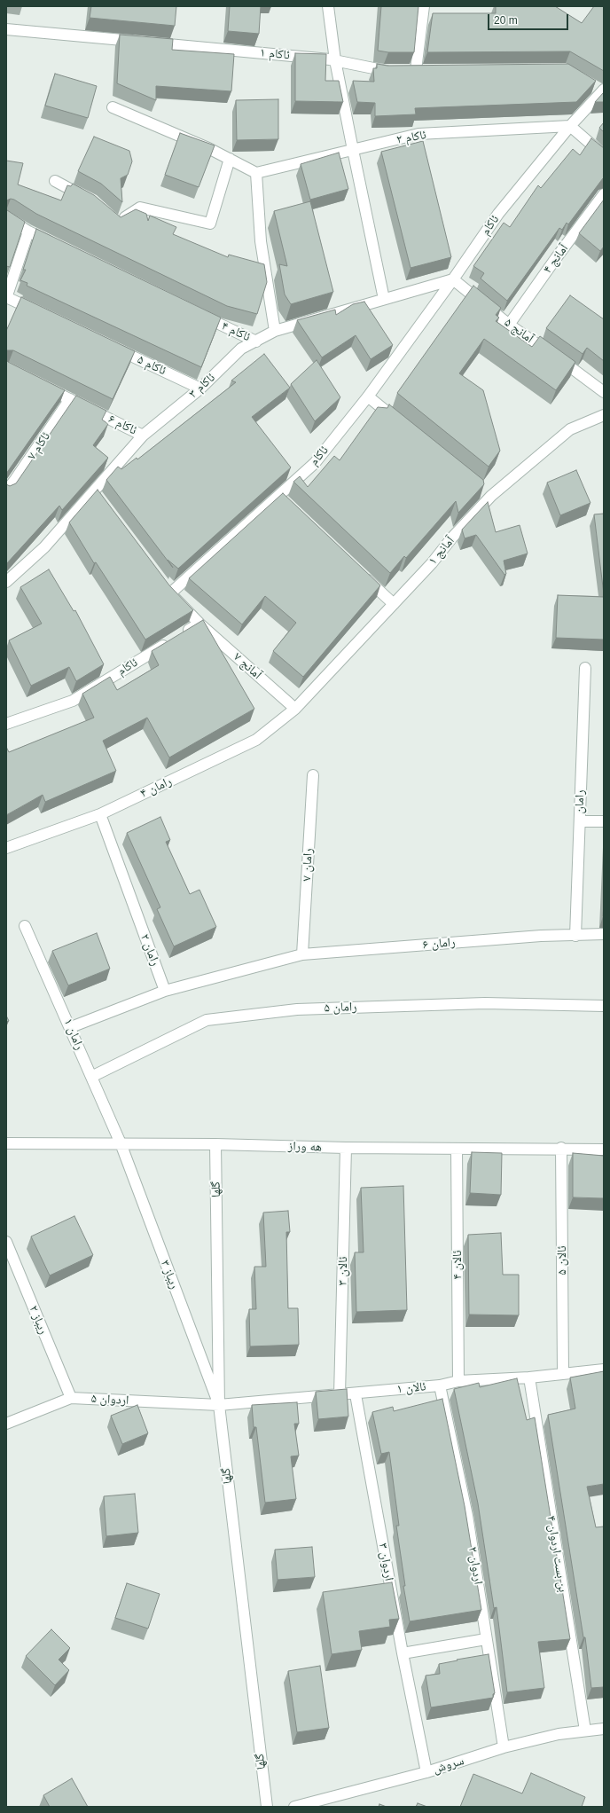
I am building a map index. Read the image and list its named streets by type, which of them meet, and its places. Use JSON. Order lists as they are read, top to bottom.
{
  "streets": {
    "street": [
      "ئاکام ۱",
      "ئاکام ۲",
      "ئاکام",
      "آمانج ۴",
      "آمانج ۵",
      "ئاکام ۴",
      "ئاکام ۵",
      "ئاکام ۳",
      "ئاکام ۶",
      "ئاکام ۷",
      "آمانج ۱",
      "آمانج ۷",
      "رامان ۴",
      "رامان",
      "رامان ۷",
      "رامان ۶",
      "رامان ۲",
      "رامان ۵",
      "رامان ۱",
      "هه وراز",
      "گلها",
      "ئالان ۵",
      "ئالان ۴",
      "ئالان ۳",
      "ریباز ۳",
      "ریباز ۲",
      "ئالان ۱",
      "اردوان ۵",
      "بن بست اردوان ۴",
      "اردوان ۳",
      "اردوان ۲",
      "سروش"
    ]
  },
  "crossings": [
    ["ئاکام ۲", "ئاکام"],
    ["ئاکام", "آمانج ۵"],
    ["ئاکام", "ئاکام ۳"],
    ["ئاکام", "آمانج ۷"],
    ["آمانج ۴", "آمانج ۵"],
    ["آمانج ۵", "ئاکام ۳"],
    ["ئاکام ۴", "ئاکام ۳"],
    ["ئاکام ۵", "ئاکام ۳"],
    ["ئاکام ۳", "ئاکام ۶"],
    ["ئاکام ۶", "ئاکام ۷"],
    ["آمانج ۱", "آمانج ۷"],
    ["آمانج ۱", "رامان ۴"],
    ["آمانج ۷", "رامان ۴"],
    ["رامان ۴", "رامان ۲"],
    ["رامان", "رامان ۶"],
    ["رامان ۷", "رامان ۶"],
    ["رامان ۶", "رامان ۲"],
    ["رامان ۵", "رامان ۱"],
    ["رامان ۱", "هه وراز"],
    ["رامان ۱", "ریباز ۳"],
    ["هه وراز", "گلها"],
    ["هه وراز", "ئالان ۵"],
    ["هه وراز", "ئالان ۴"],
    ["هه وراز", "ئالان ۳"],
    ["هه وراز", "ریباز ۳"],
    ["گلها", "ریباز ۳"],
    ["گلها", "ئالان ۱"],
    ["گلها", "اردوان ۵"],
    ["ئالان ۵", "ئالان ۱"],
    ["ئالان ۴", "ئالان ۱"],
    ["ئالان ۳", "ئالان ۱"],
    ["ریباز ۳", "ئالان ۱"],
    ["ریباز ۳", "اردوان ۵"],
    ["ریباز ۲", "اردوان ۵"],
    ["ئالان ۱", "اردوان ۵"],
    ["ئالان ۱", "بن بست اردوان ۴"],
    ["ئالان ۱", "اردوان ۳"],
    ["ئالان ۱", "اردوان ۲"],
    ["بن بست اردوان ۴", "سروش"],
    ["اردوان ۳", "سروش"],
    ["اردوان ۲", "سروش"]
  ],
  "scale_bar": "20 m"
}
